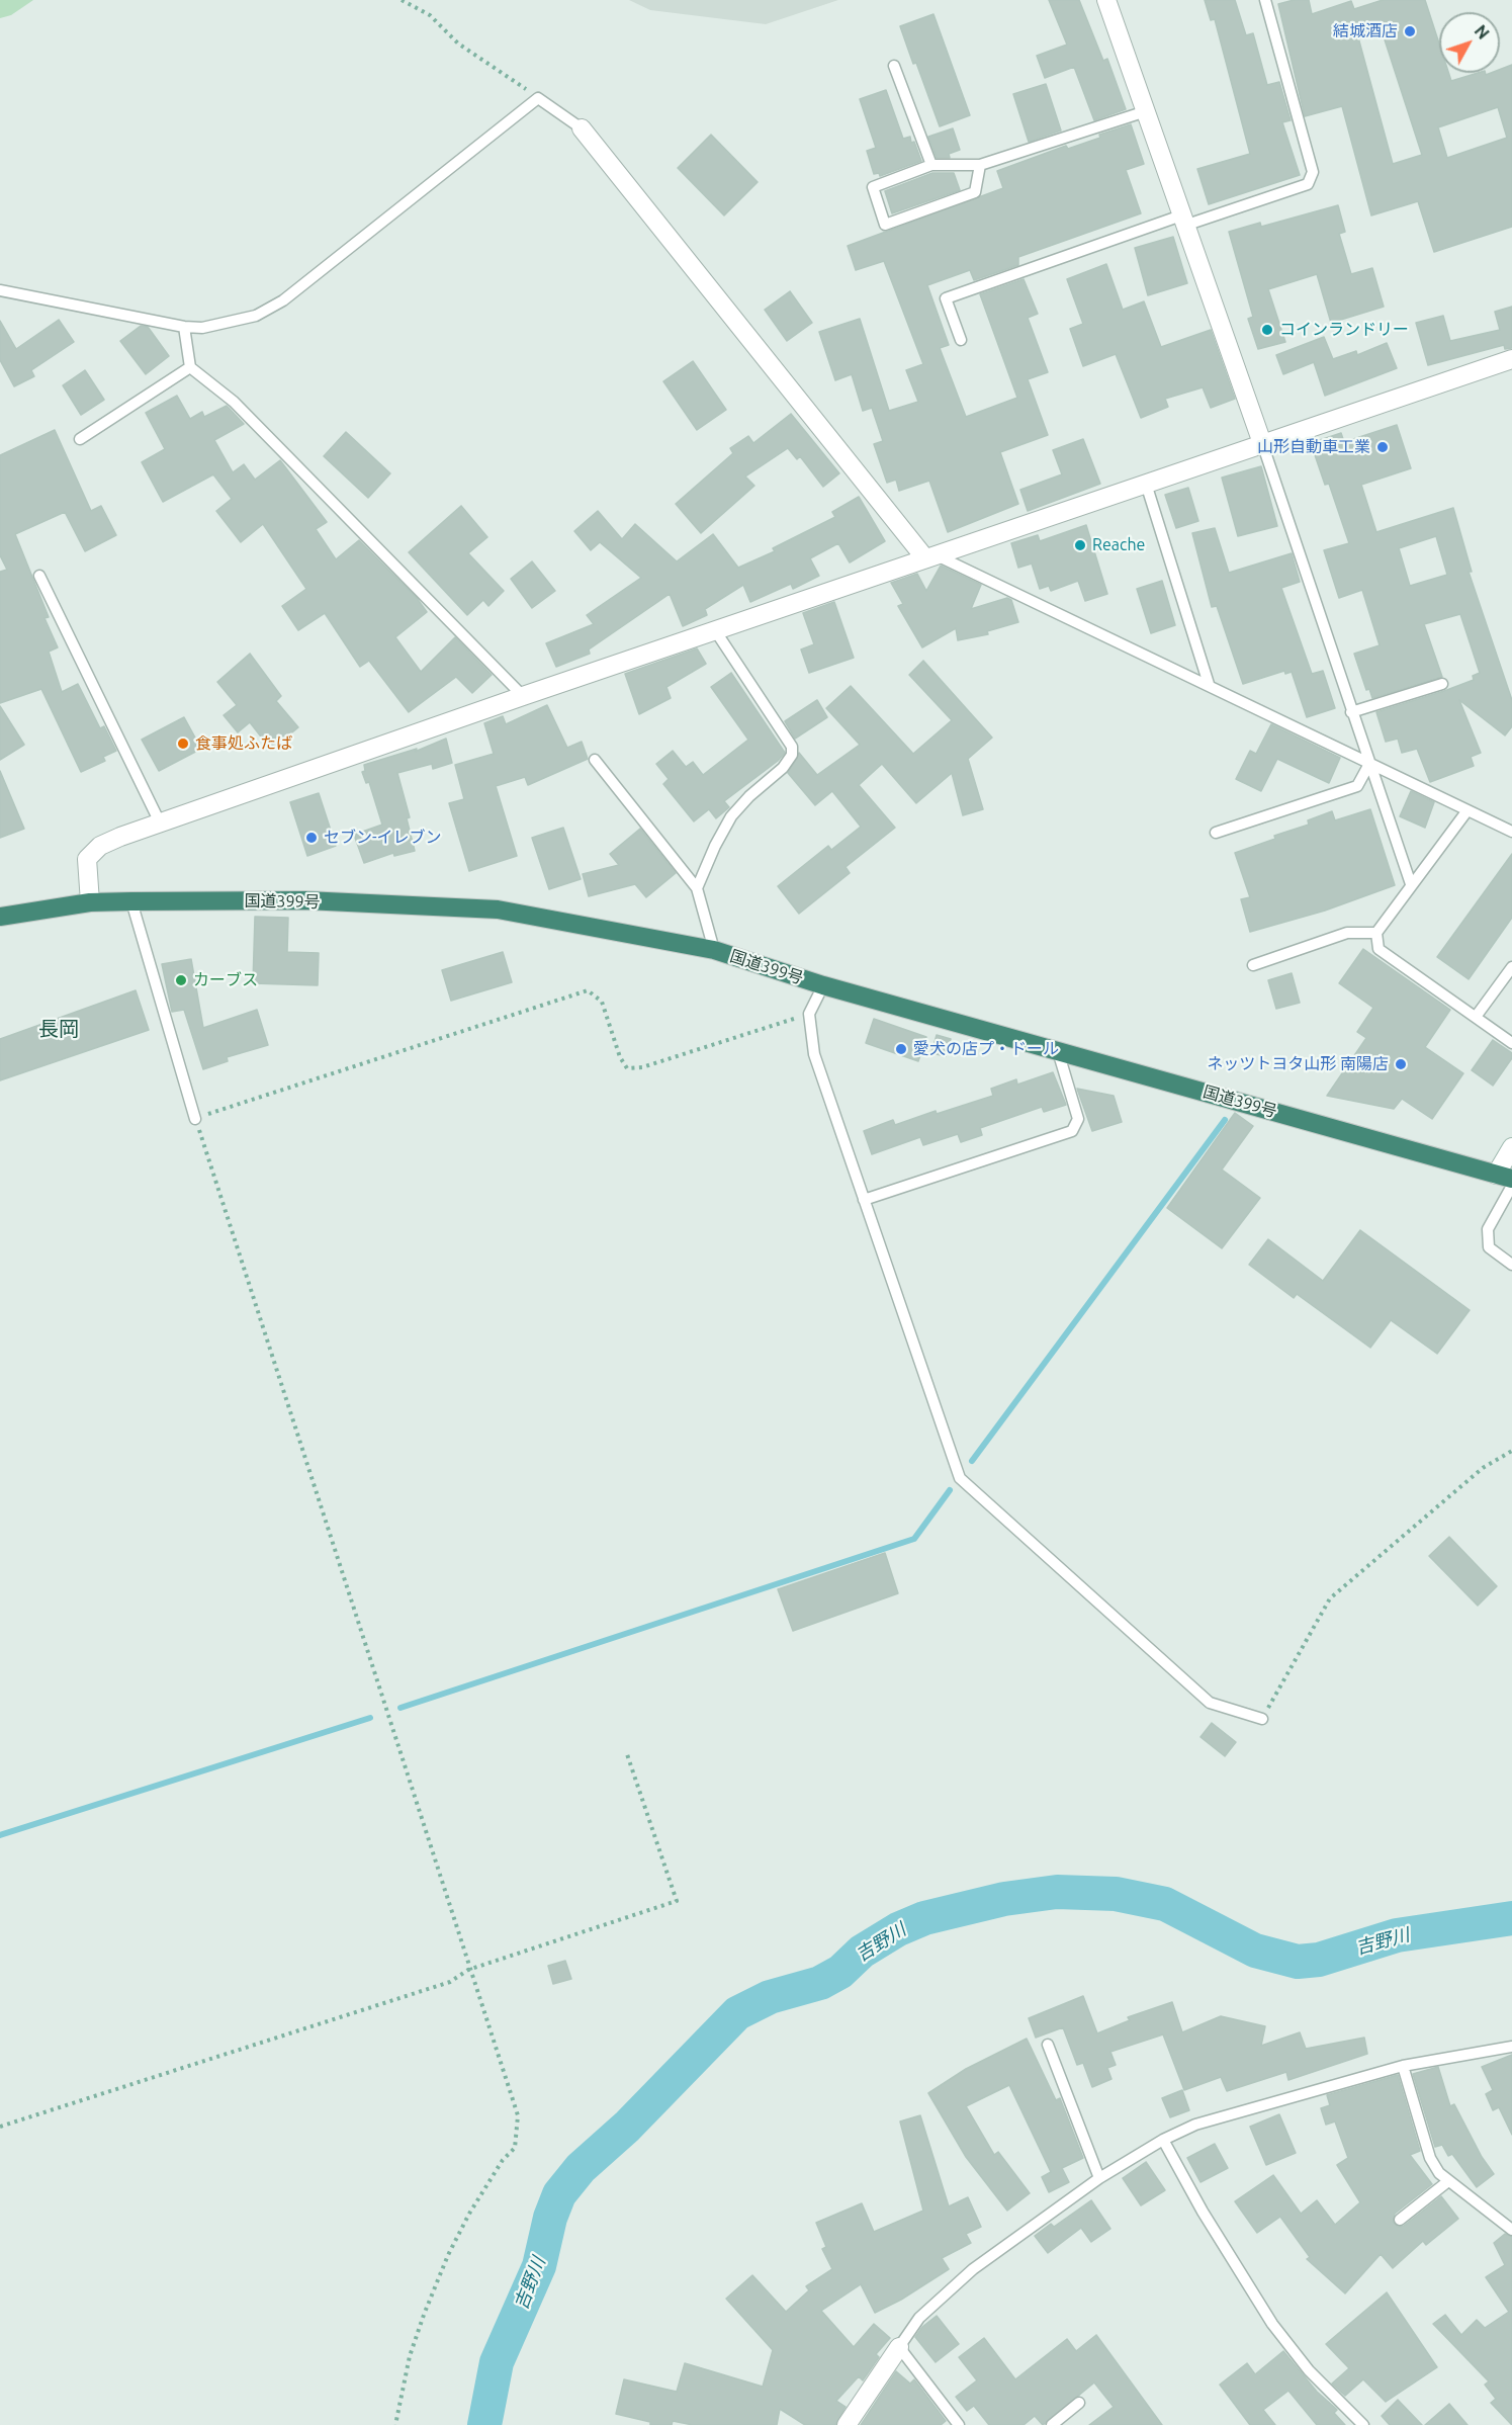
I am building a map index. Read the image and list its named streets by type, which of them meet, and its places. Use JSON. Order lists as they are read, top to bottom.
{
  "streets": {
    "highway": ["国道399号"]
  },
  "districts": ["長岡"],
  "water": ["吉野川"],
  "places": [
    "結城酒店",
    "コインランドリー",
    "山形自動車工業",
    "Reache",
    "食事処ふたば",
    "セブン-イレブン",
    "カーブス",
    "愛犬の店プ・ドール",
    "ネッツトヨタ山形 南陽店"
  ],
  "north": "top right"
}
